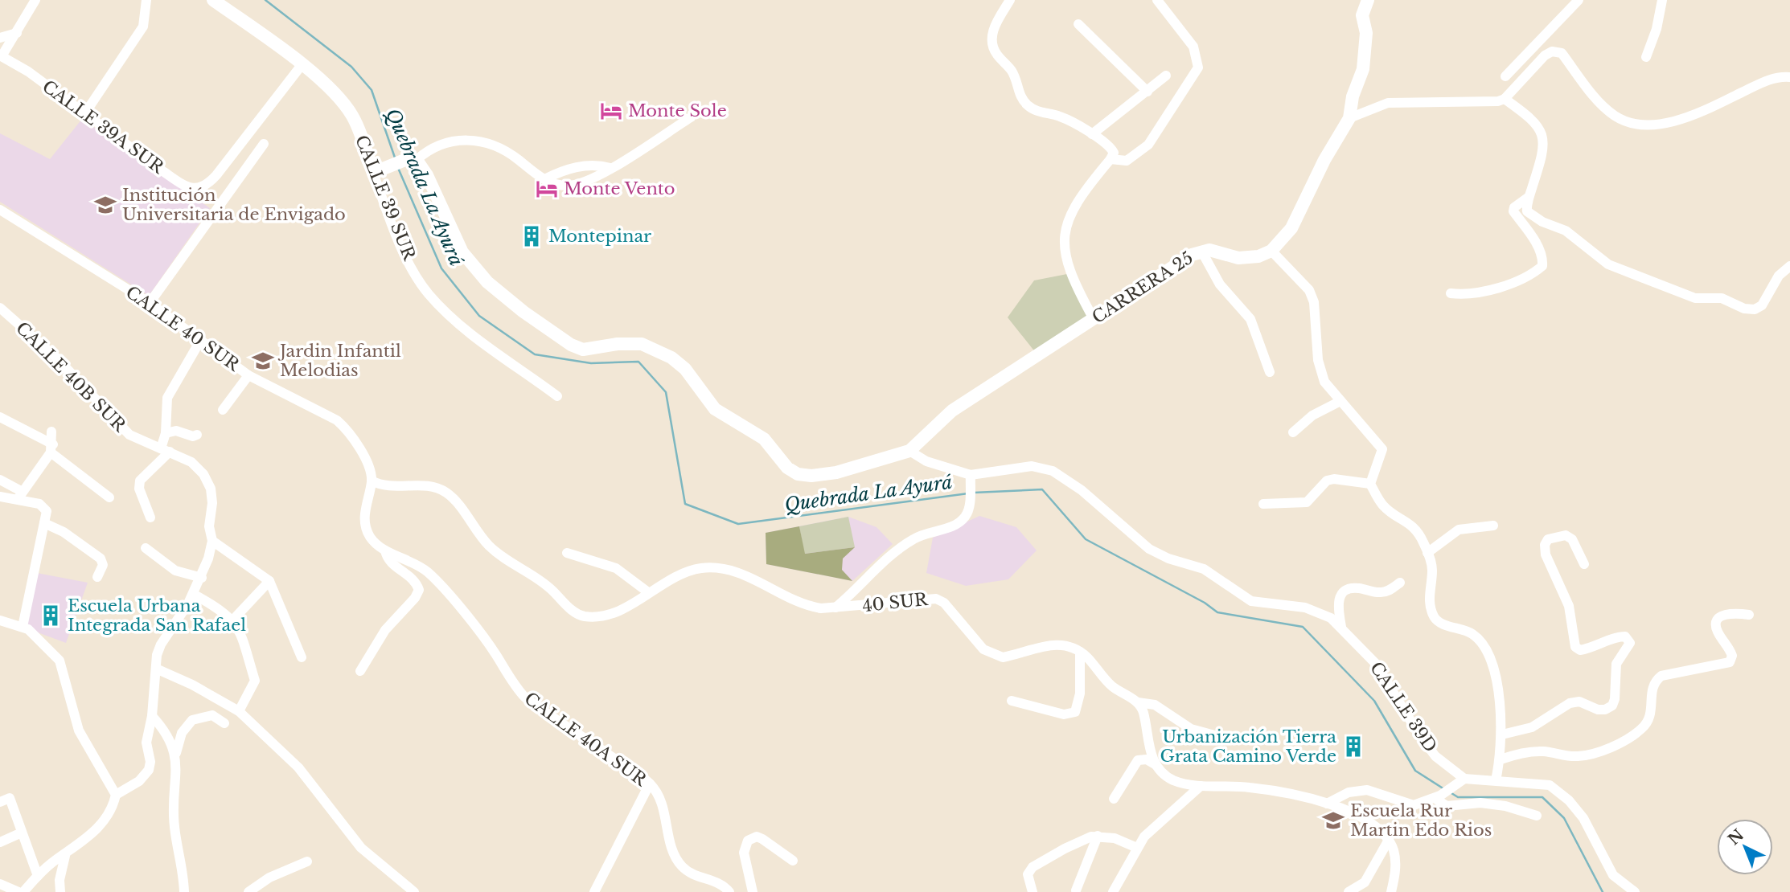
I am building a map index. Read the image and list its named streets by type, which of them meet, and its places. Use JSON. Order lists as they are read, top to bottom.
{
  "streets": {
    "street": [
      "CALLE 39A SUR",
      "CALLE 39 SUR",
      "CARRERA 25",
      "CALLE 40 SUR",
      "CALLE 40B SUR",
      "40 SUR",
      "CALLE 39D",
      "CALLE 40A SUR"
    ]
  },
  "crossings": [
    ["CALLE 40 SUR", "40 SUR"],
    ["CALLE 40 SUR", "CALLE 40A SUR"],
    ["40 SUR", "CALLE 40A SUR"]
  ],
  "water": ["Quebrada La Ayurá"],
  "places": {
    "hotel": ["Monte Sole", "Monte Vento"],
    "school or university": ["Institución Universitaria de Envigado", "Jardin Infantil Melodias", "Escuela Rur Martin Edo Rios"],
    "building": ["Montepinar", "Escuela Urbana Integrada San Rafael", "Urbanización Tierra Grata Camino Verde"]
  },
  "north": "top left"
}
